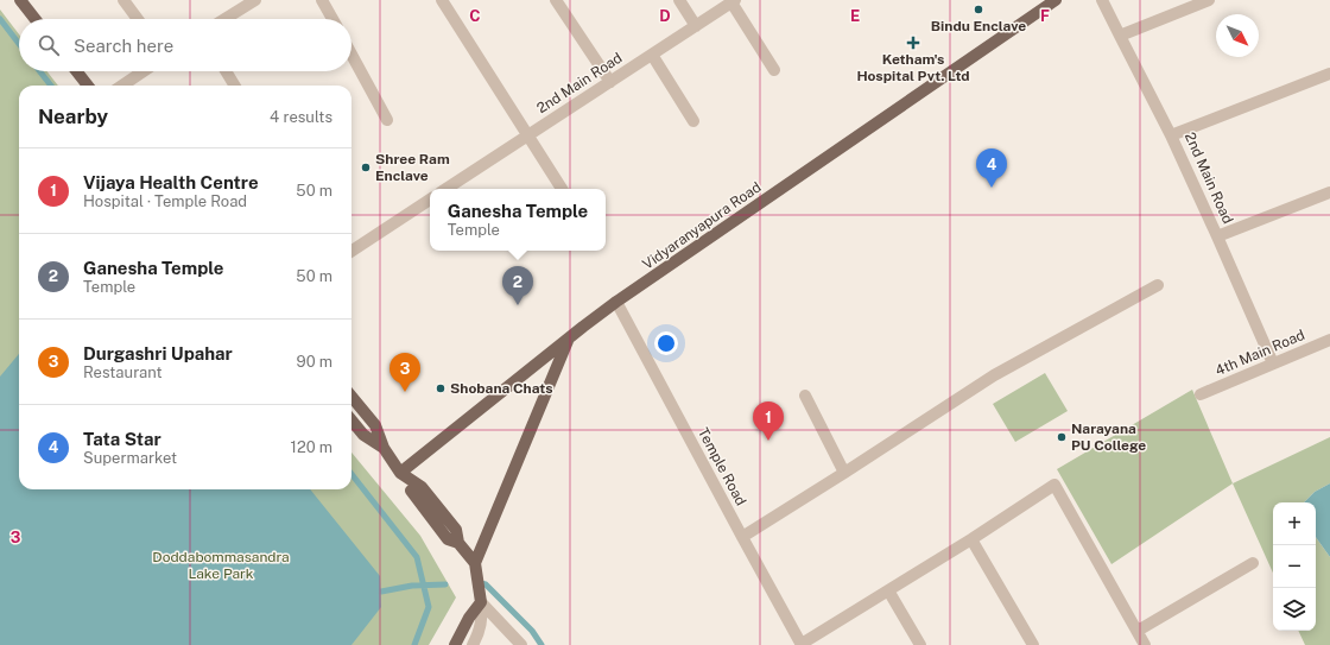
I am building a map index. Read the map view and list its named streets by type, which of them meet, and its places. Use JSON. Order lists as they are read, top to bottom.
{
  "streets": {
    "main road": ["Vidyaranyapura Road"],
    "street": ["2nd Main Road", "4th Main Road", "Temple Road"]
  },
  "crossings": [
    ["2nd Main Road", "4th Main Road"],
    ["Vidyaranyapura Road", "Temple Road"]
  ],
  "parks": ["Doddabommasandra Lake Park"],
  "places": {
    "other": [
      "Bindu Enclave",
      "Shree Ram Enclave",
      "Shobana Chats",
      "Narayana PU College"
    ],
    "health": ["Ketham's Hospital Pvt. Ltd"]
  },
  "north": "bottom right",
  "page": {
    "search": "Search here",
    "heading": ["Nearby", "4 results"],
    "list": [
      {
        "mark": "1",
        "name": "Vijaya Health Centre",
        "note": "Hospital · Temple Road",
        "value": "50 m"
      },
      {
        "mark": "2",
        "name": "Ganesha Temple",
        "note": "Temple",
        "value": "50 m"
      },
      {
        "mark": "3",
        "name": "Durgashri Upahar",
        "note": "Restaurant",
        "value": "90 m"
      },
      {
        "mark": "4",
        "name": "Tata Star",
        "note": "Supermarket",
        "value": "120 m"
      }
    ],
    "pins": [
      "4",
      "2",
      "3",
      "1"
    ],
    "popup": ["Ganesha Temple", "Temple"],
    "map_buttons": ["+", "−"]
  },
  "grid": {
    "columns": [
      "C",
      "D",
      "E",
      "F"
    ],
    "rows": ["3"]
  }
}
